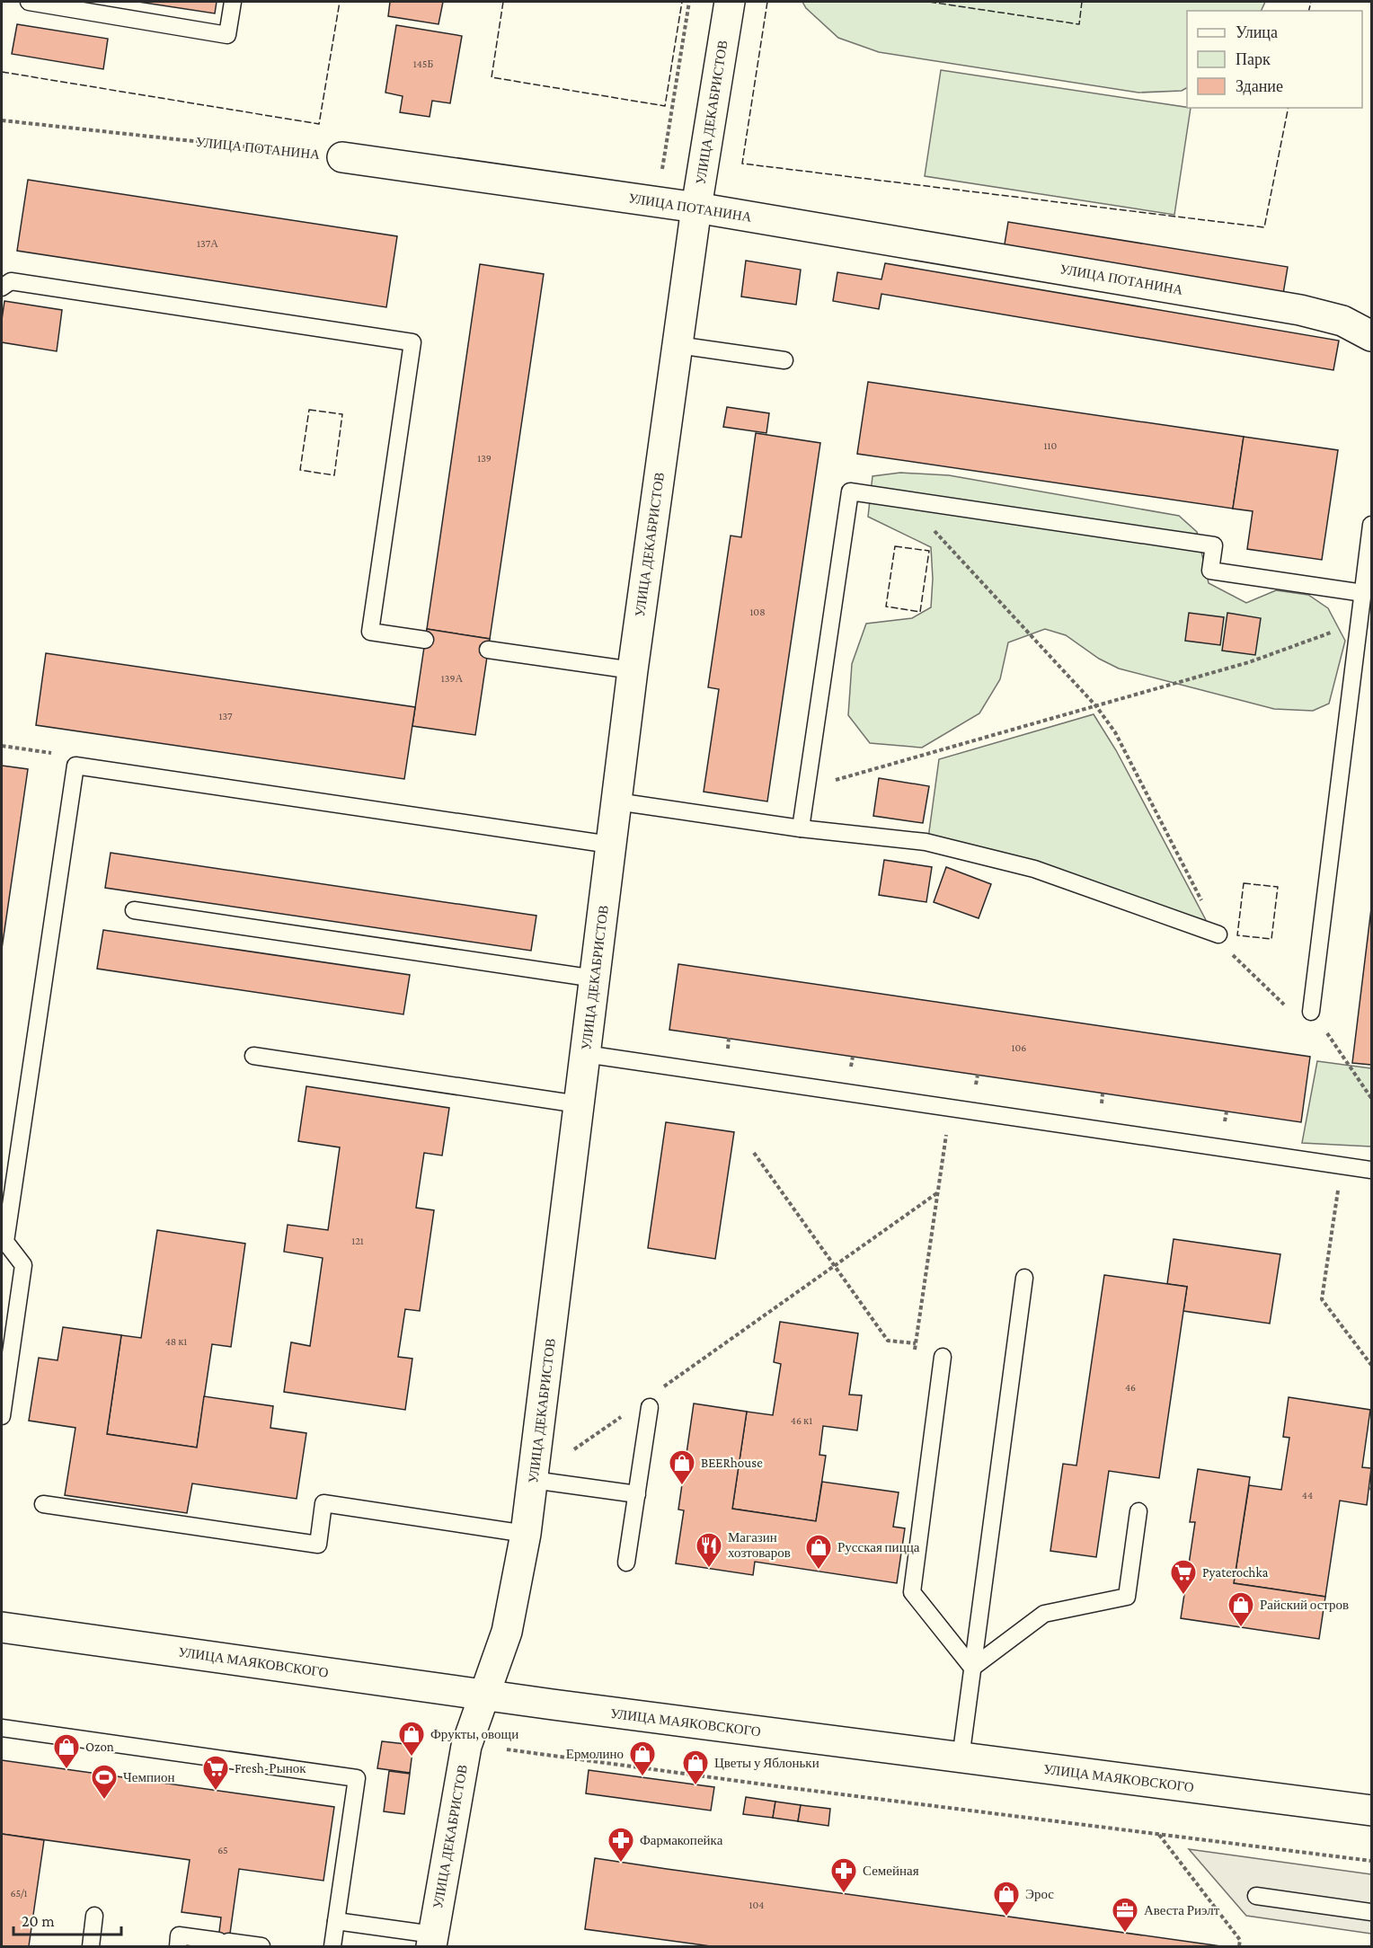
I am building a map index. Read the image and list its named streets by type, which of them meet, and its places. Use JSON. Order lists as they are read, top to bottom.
{
  "streets": {
    "street": ["УЛИЦА ДЕКАБРИСТОВ", "УЛИЦА ПОТАНИНА", "УЛИЦА МАЯКОВСКОГО"]
  },
  "crossings": [
    ["УЛИЦА ДЕКАБРИСТОВ", "УЛИЦА ПОТАНИНА"],
    ["УЛИЦА ДЕКАБРИСТОВ", "УЛИЦА МАЯКОВСКОГО"]
  ],
  "places": {
    "shop": [
      "BEERhouse",
      "Русская пицца",
      "Райский остров",
      "Фрукты, овощи",
      "Ozon",
      "Ермолино",
      "Цветы у Яблоньки",
      "Эрос"
    ],
    "restaurant": ["Магазин хозтоваров"],
    "supermarket": ["Pyaterochka", "Fresh-Рынок"],
    "sports": ["Чемпион"],
    "pharmacy": ["Фармакопейка", "Семейная"],
    "office": ["Авеста Риэлт"]
  },
  "house_numbers": [
    "145Б",
    "137А",
    "110",
    "139",
    "108",
    "139А",
    "137",
    "106",
    "121",
    "48 к1",
    "46",
    "46 к1",
    "44",
    "65",
    "65/1",
    "104"
  ],
  "legend": ["Улица", "Парк", "Здание"],
  "scale_bar": "20 m"
}
